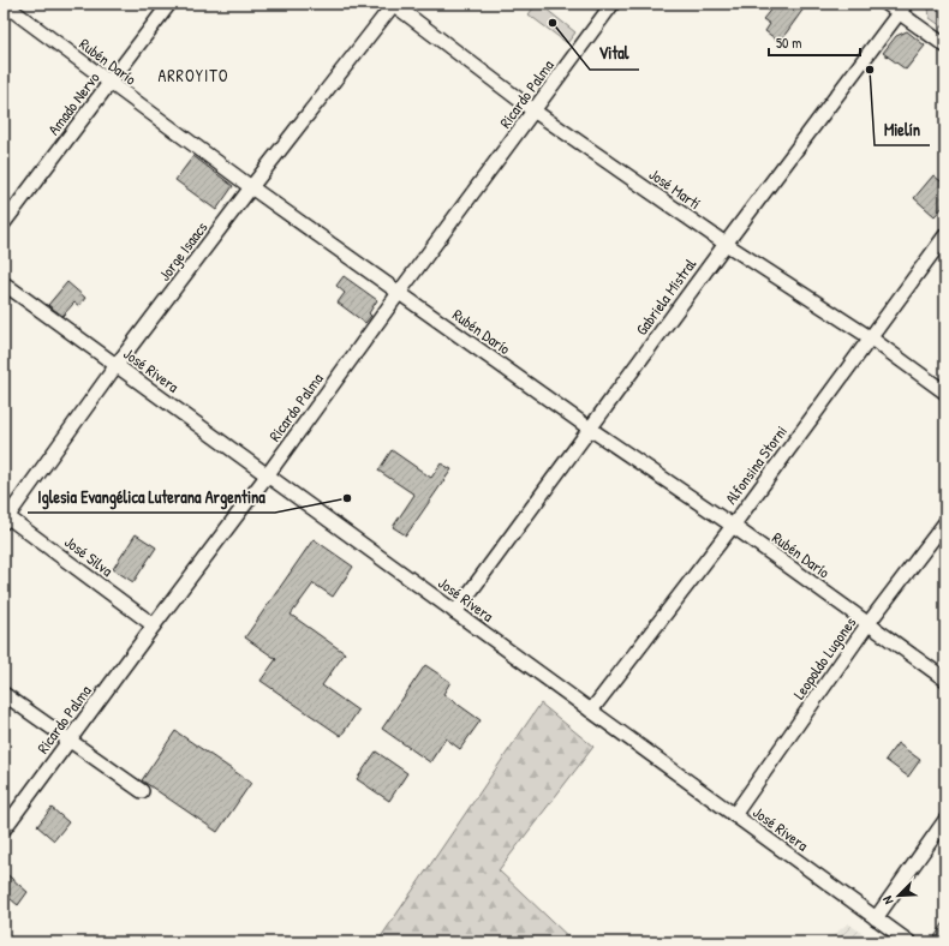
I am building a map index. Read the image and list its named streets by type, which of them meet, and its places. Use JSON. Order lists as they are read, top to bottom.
{
  "streets": {
    "street": [
      "Rubén Darío",
      "Ricardo Palma",
      "Amado Nervo",
      "José Martí",
      "Jorge Isaacs",
      "Gabriela Mistral",
      "José Rivera",
      "Alfonsina Storni",
      "José Silva",
      "Leopoldo Lugones"
    ]
  },
  "crossings": [
    ["Rubén Darío", "Ricardo Palma"],
    ["Rubén Darío", "Amado Nervo"],
    ["Rubén Darío", "Jorge Isaacs"],
    ["Rubén Darío", "Gabriela Mistral"],
    ["Rubén Darío", "Alfonsina Storni"],
    ["Rubén Darío", "Leopoldo Lugones"],
    ["Ricardo Palma", "José Martí"],
    ["Ricardo Palma", "José Rivera"],
    ["Ricardo Palma", "José Silva"],
    ["José Martí", "Jorge Isaacs"],
    ["José Martí", "Gabriela Mistral"],
    ["José Martí", "Alfonsina Storni"],
    ["Jorge Isaacs", "José Rivera"],
    ["Jorge Isaacs", "José Silva"],
    ["Gabriela Mistral", "José Rivera"],
    ["José Rivera", "Alfonsina Storni"],
    ["José Rivera", "Leopoldo Lugones"]
  ],
  "districts": ["ARROYITO"],
  "places": ["Vital", "Mielín", "Iglesia Evangélica Luterana Argentina"],
  "scale_bar": "50 m",
  "north": "bottom left"
}
